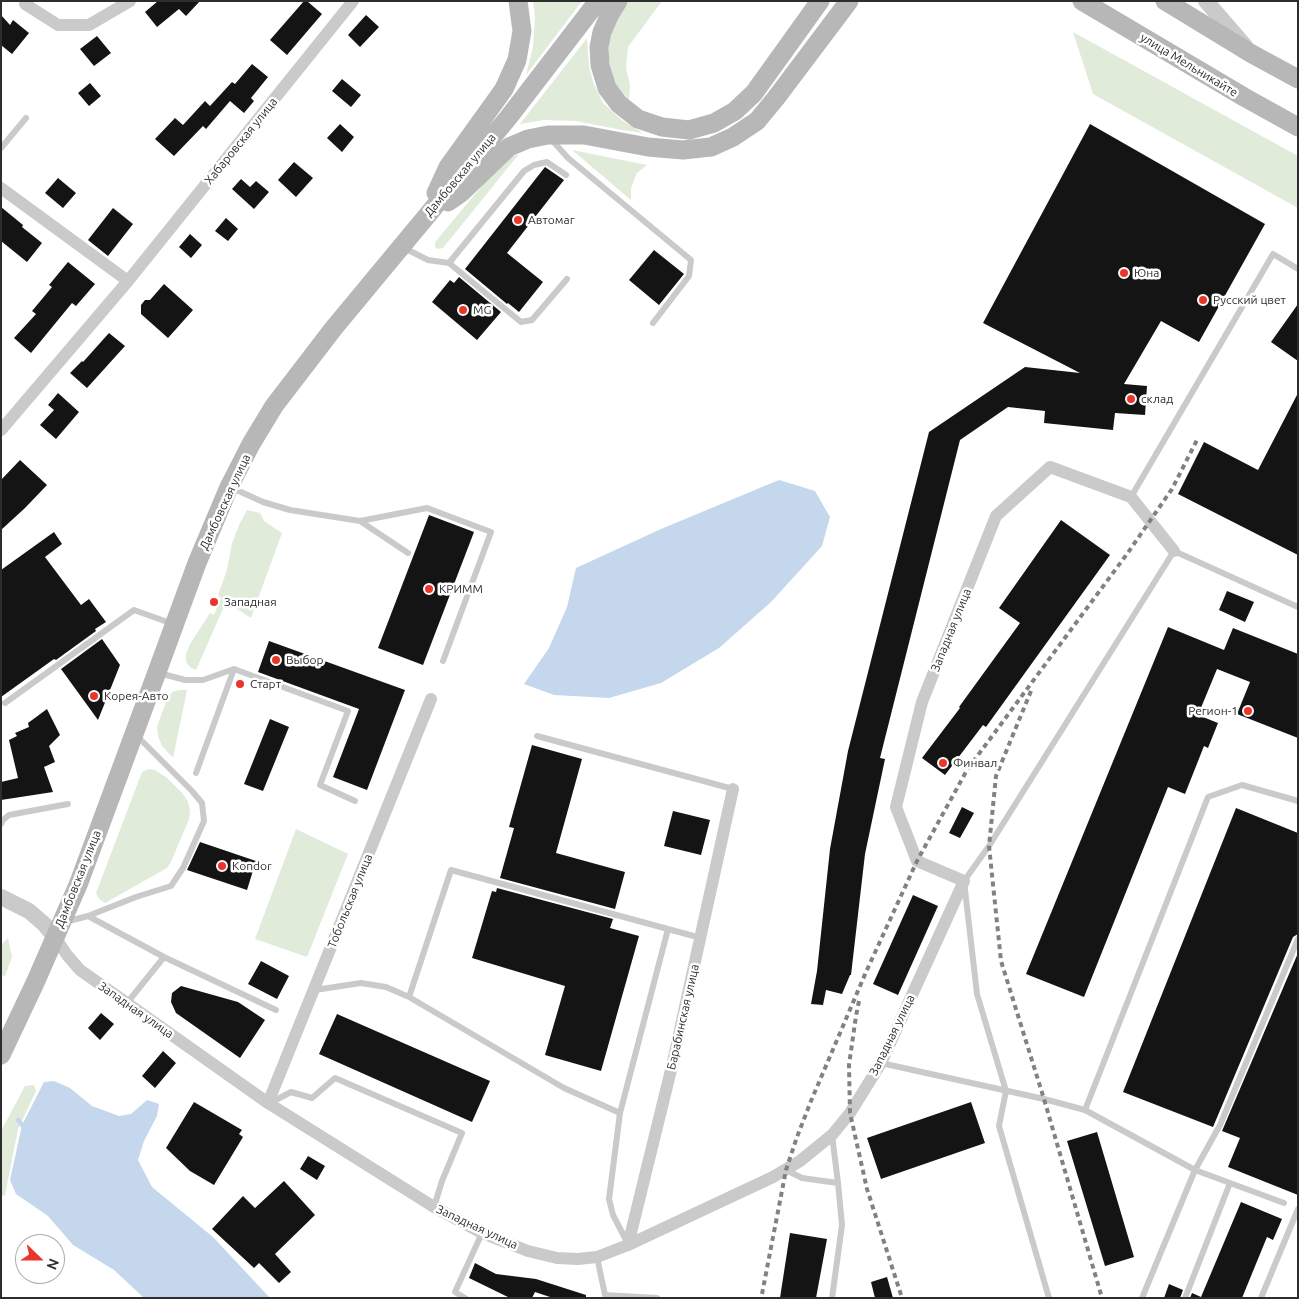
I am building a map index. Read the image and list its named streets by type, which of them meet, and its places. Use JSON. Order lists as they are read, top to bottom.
{
  "streets": {
    "main road": ["улица Мельникайте", "Дамбовская улица"],
    "street": [
      "Хабаровская улица",
      "Западная улица",
      "Тобольская улица",
      "Барабинская улица"
    ]
  },
  "crossings": [
    ["Дамбовская улица", "Западная улица"],
    ["Западная улица", "Тобольская улица"],
    ["Западная улица", "Барабинская улица"]
  ],
  "places": [
    "Автомаг",
    "Юна",
    "Русский цвет",
    "MG",
    "склад",
    "КРИММ",
    "Западная",
    "Выбор",
    "Старт",
    "Корея-Авто",
    "Регион-1",
    "Финвал",
    "Kondor"
  ],
  "north": "right"
}
